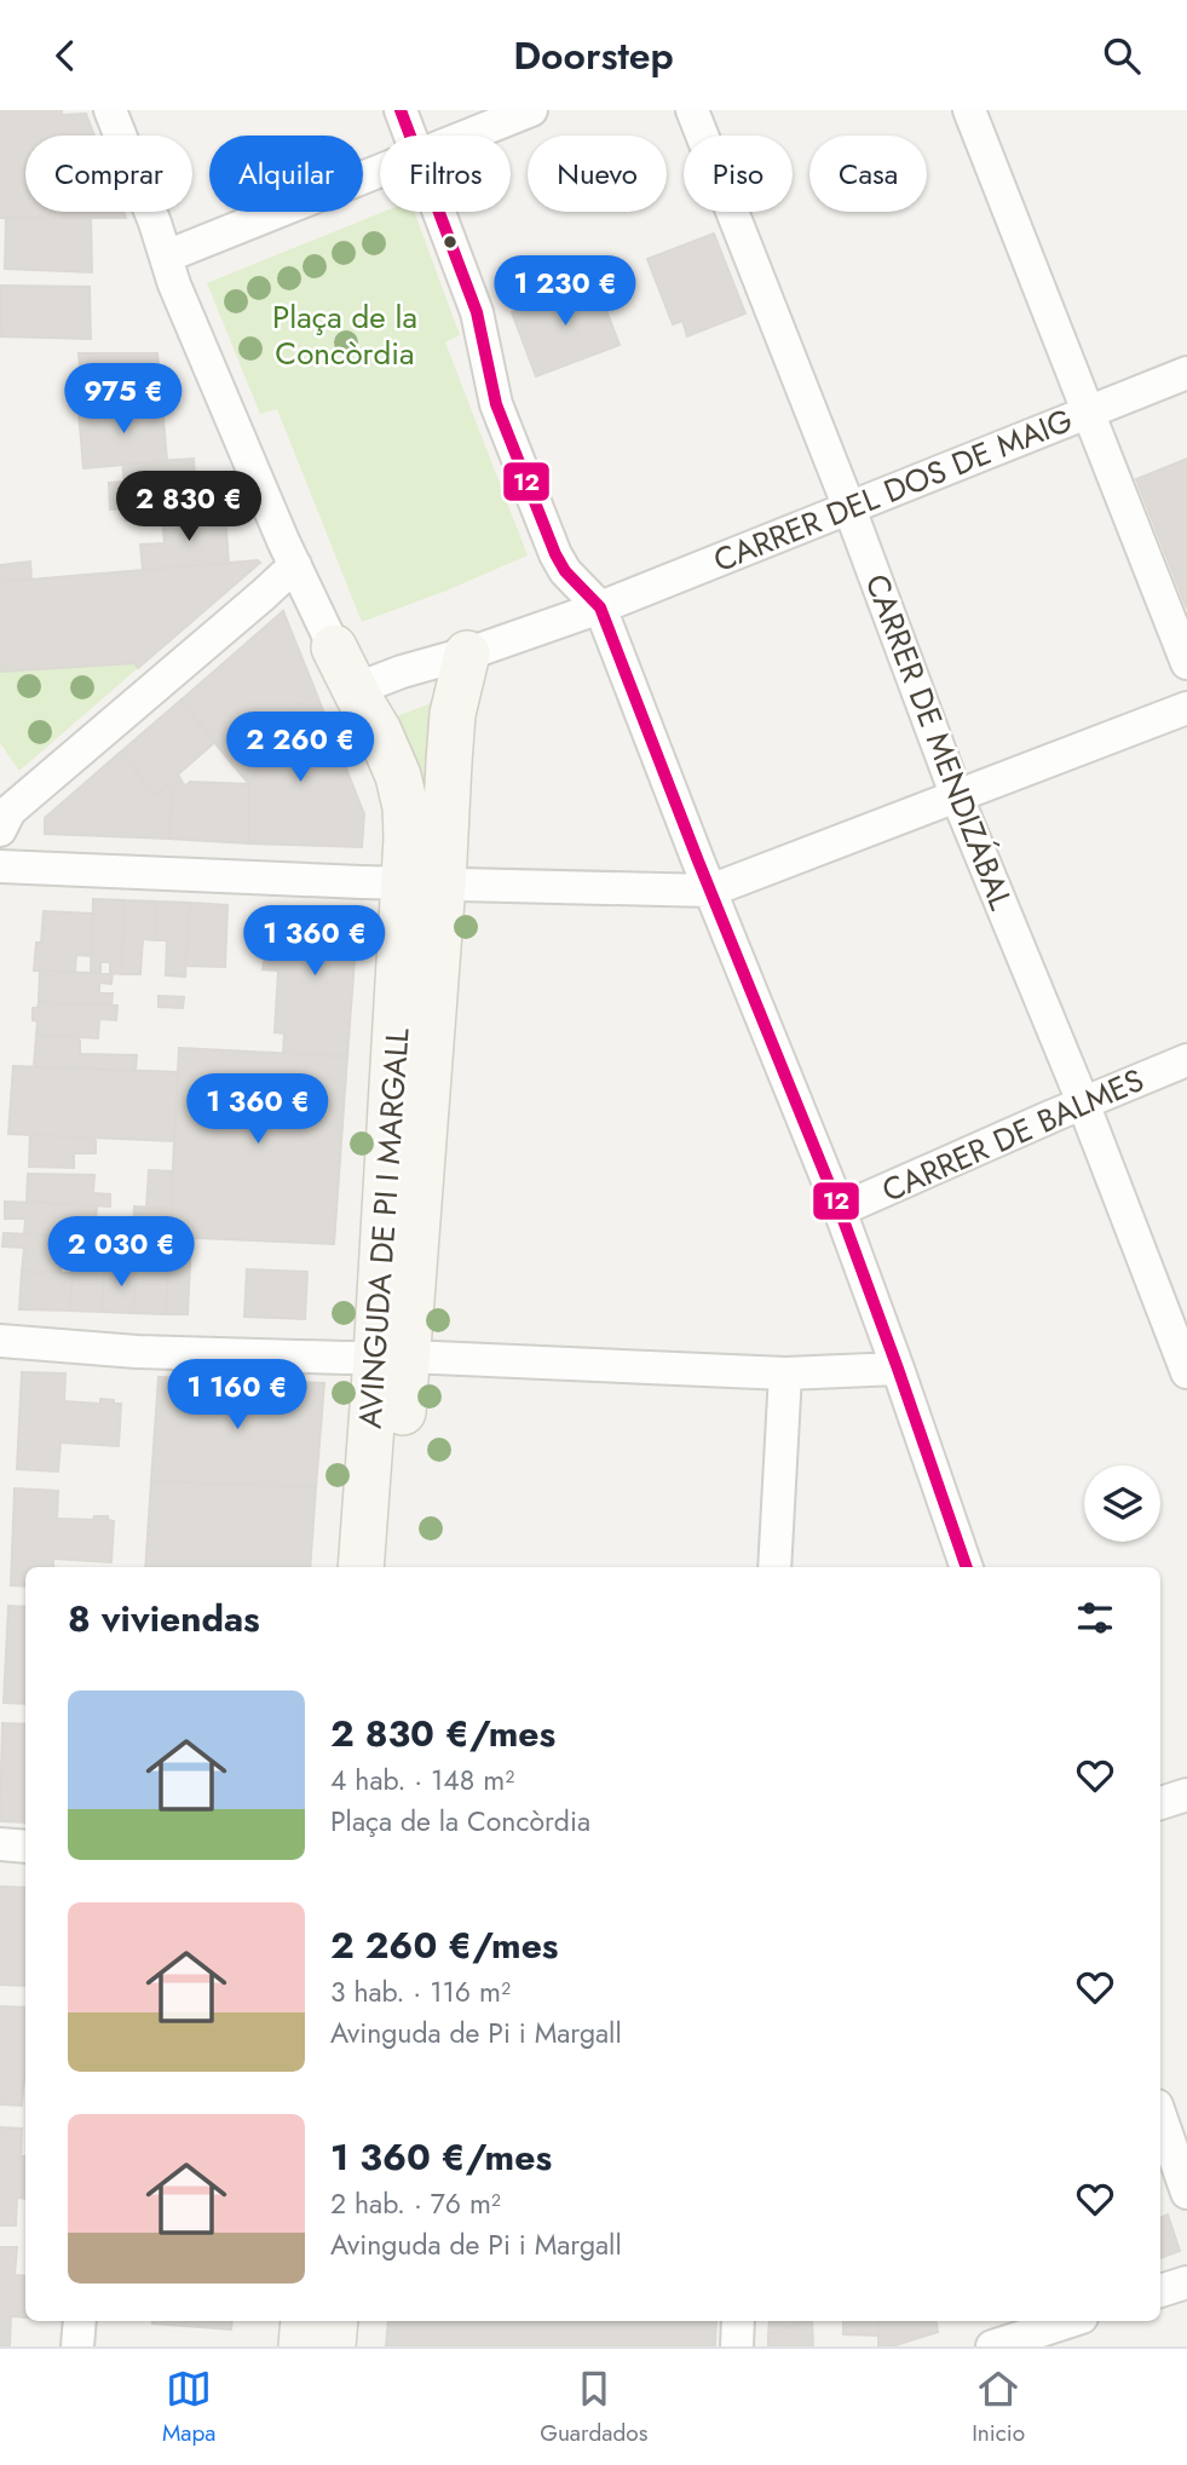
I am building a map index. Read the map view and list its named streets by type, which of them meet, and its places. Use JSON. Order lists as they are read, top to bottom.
{
  "streets": {
    "street": [
      "CARRER DEL DOS DE MAIG",
      "CARRER DE MENDIZÁBAL",
      "CARRER DE BALMES",
      "AVINGUDA DE PI I MARGALL"
    ]
  },
  "crossings": [
    ["CARRER DEL DOS DE MAIG", "CARRER DE MENDIZÁBAL"],
    ["CARRER DE MENDIZÁBAL", "CARRER DE BALMES"]
  ],
  "parks": ["Plaça de la Concòrdia"],
  "lines": ["transit line 12"],
  "page": {
    "header": "Doorstep",
    "chip": [
      "Comprar",
      "Alquilar",
      "Filtros",
      "Nuevo",
      "Piso",
      "Casa"
    ],
    "price": [
      "1 230 €",
      "975 €",
      "2 830 €",
      "2 260 €",
      "1 360 €",
      "1 360 €",
      "2 030 €",
      "1 160 €"
    ],
    "heading": "8 viviendas",
    "list": [
      {
        "name": "2 830 €/mes",
        "note": "4 hab. · 148 m² · Plaça de la Concòrdia"
      },
      {
        "name": "2 260 €/mes",
        "note": "3 hab. · 116 m² · Avinguda de Pi i Margall"
      },
      {
        "name": "1 360 €/mes",
        "note": "2 hab. · 76 m² · Avinguda de Pi i Margall"
      }
    ],
    "tabs": ["Mapa", "Guardados", "Inicio"]
  }
}
